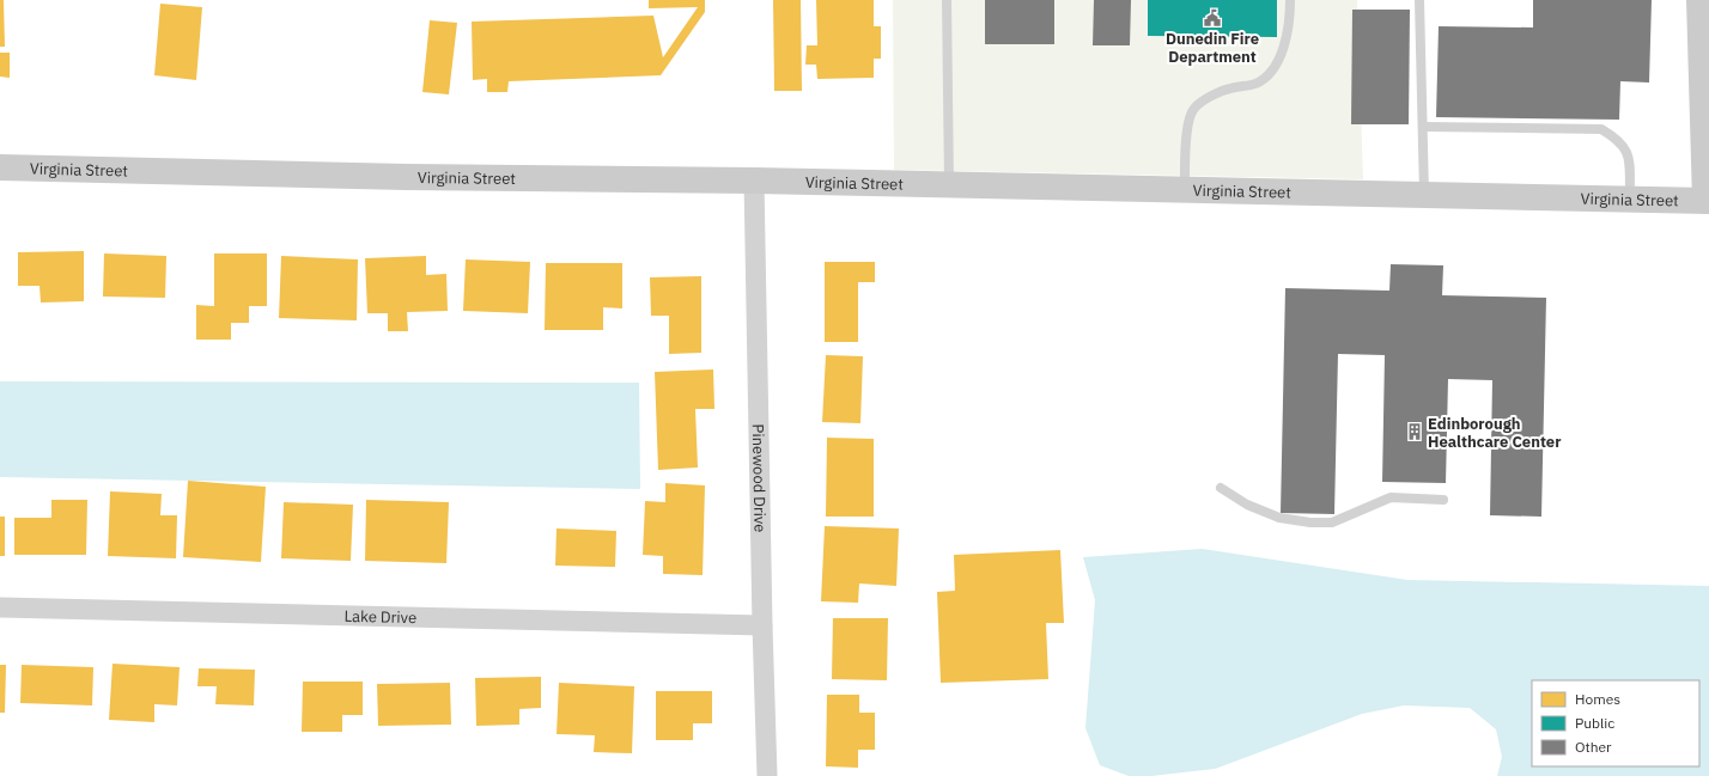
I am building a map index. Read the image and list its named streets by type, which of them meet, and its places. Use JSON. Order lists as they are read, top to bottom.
{
  "streets": {
    "street": ["Virginia Street", "Pinewood Drive", "Lake Drive"]
  },
  "crossings": [
    ["Virginia Street", "Pinewood Drive"],
    ["Pinewood Drive", "Lake Drive"]
  ],
  "places": {
    "public building": ["Dunedin Fire Department"],
    "building": ["Edinborough Healthcare Center"]
  },
  "legend": ["Homes", "Public", "Other"]
}
